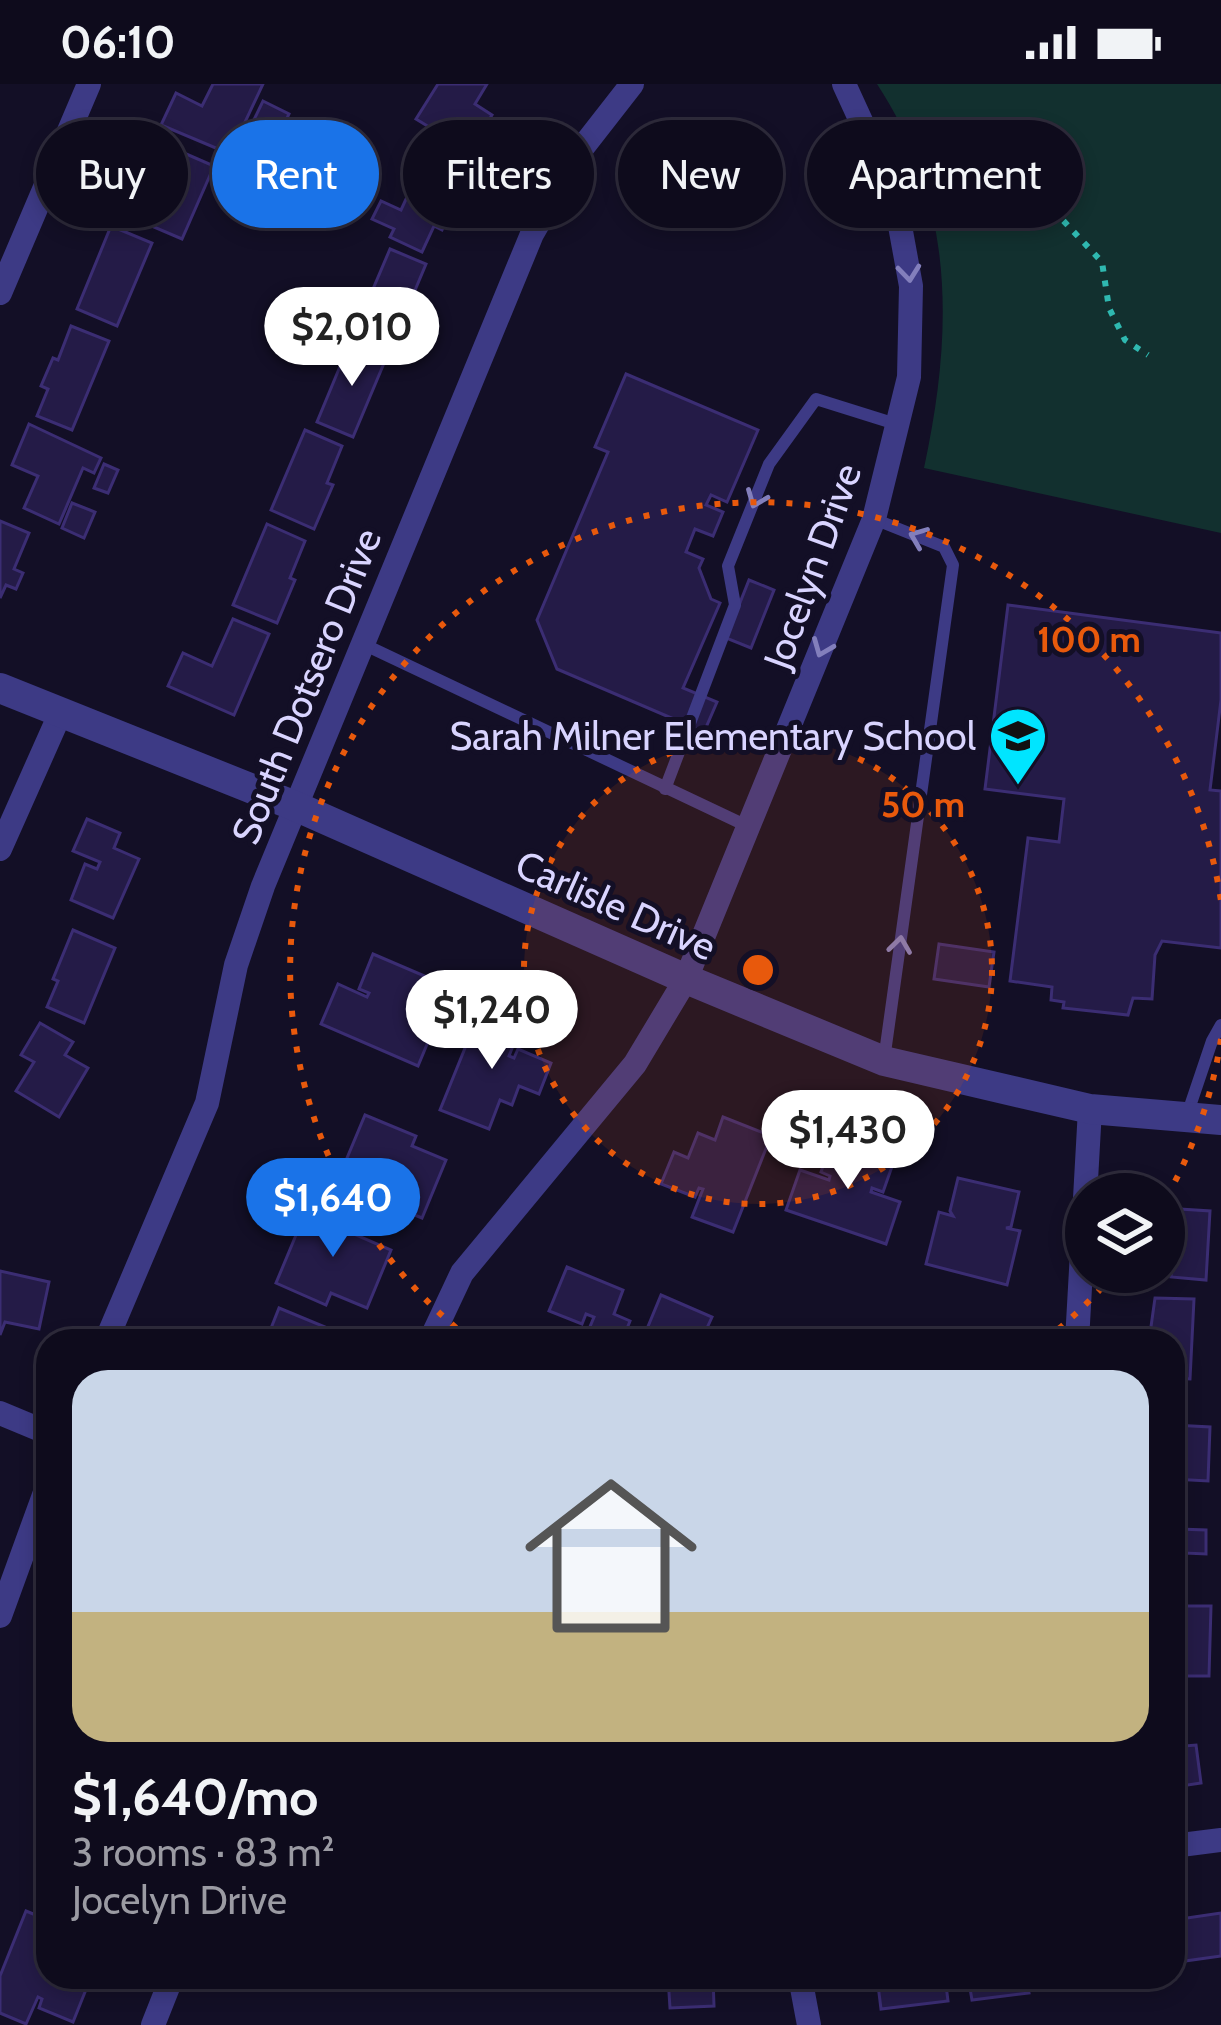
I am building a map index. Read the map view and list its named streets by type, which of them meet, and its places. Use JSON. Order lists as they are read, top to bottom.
{
  "streets": {
    "street": ["Jocelyn Drive", "South Dotsero Drive", "Carlisle Drive"]
  },
  "crossings": [
    ["Jocelyn Drive", "Carlisle Drive"],
    ["South Dotsero Drive", "Carlisle Drive"]
  ],
  "one_way": ["Jocelyn Drive"],
  "places": {
    "school or university": ["Sarah Milner Elementary School"]
  },
  "page": {
    "status": "06:10",
    "chip": [
      "Buy",
      "Rent",
      "Filters",
      "New",
      "Apartment"
    ],
    "price": [
      "$2,010",
      "$1,240",
      "$1,430",
      "$1,640"
    ],
    "list": [
      {
        "name": "$1,640/mo",
        "note": "3 rooms · 83 m² · Jocelyn Drive"
      }
    ]
  },
  "rings": ["100 m", "50 m"]
}
